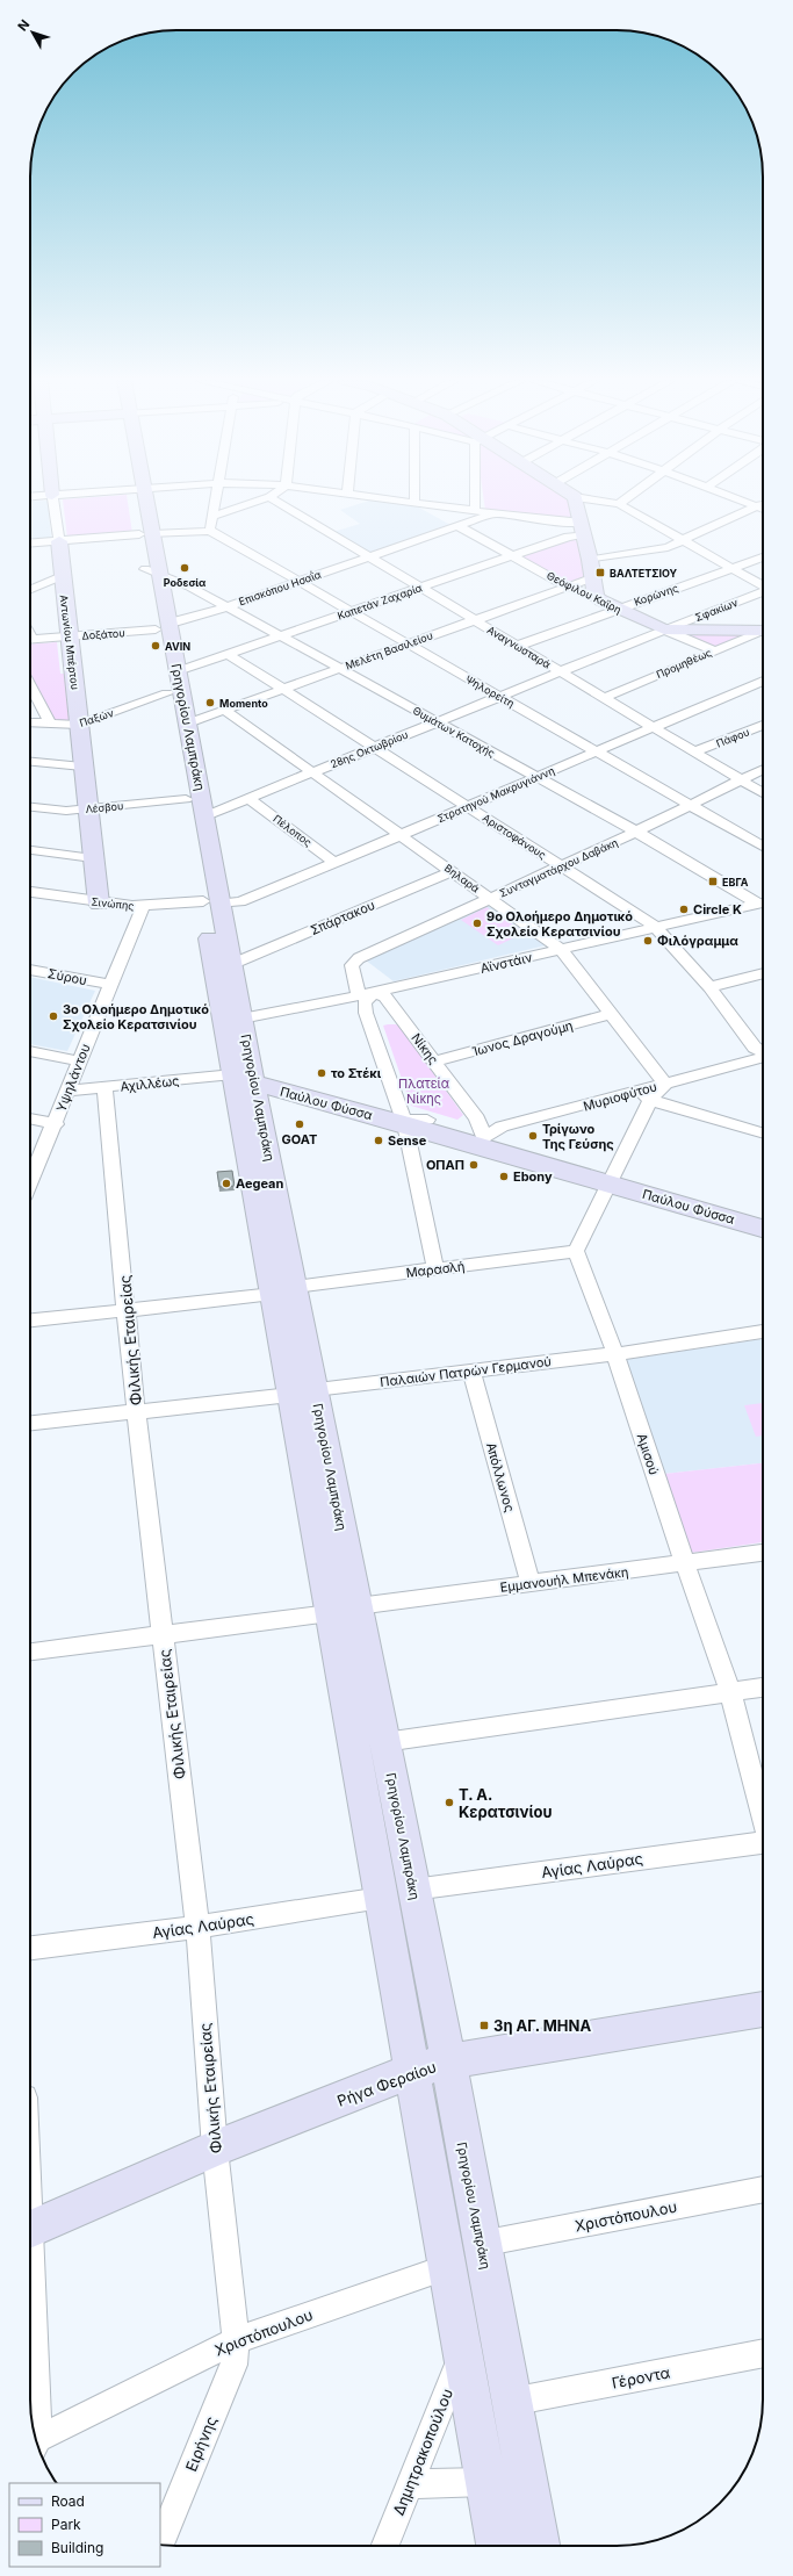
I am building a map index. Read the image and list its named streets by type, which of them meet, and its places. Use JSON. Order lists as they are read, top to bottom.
{
  "streets": {
    "main road": [
      "Θεόφιλου Καϊρη",
      "Αντωνίου Μπέρτου",
      "Γρηγορίου Λαμπράκη",
      "Παύλου Φύσσα",
      "Ρήγα Φεραίου"
    ],
    "street": [
      "Επισκόπου Ησαΐα",
      "Κορώνης",
      "Καπετάν Ζαχαρία",
      "Σφακίων",
      "Δοξάτου",
      "Αναγνωσταρά",
      "Μελέτη Βασιλείου",
      "Προμηθέως",
      "Ψηλορείτη",
      "Παξών",
      "Θυμάτων Κατοχής",
      "Πάφου",
      "28ης Οκτωβρίου",
      "Στρατηγού Μακρυγιάννη",
      "Λέσβου",
      "Πέλοπος",
      "Αριστοφάνους",
      "Συνταγματάρχου Δαβάκη",
      "Βηλαρά",
      "Σινώπης",
      "Σπάρτακου",
      "Αϊνστάιν",
      "Σύρου",
      "Ίωνος Δραγούμη",
      "Νίκης",
      "Υψηλάντου",
      "Αχιλλέως",
      "Μυριοφύτου",
      "Μαρασλή",
      "Φιλικής Εταιρείας",
      "Παλαιών Πατρών Γερμανού",
      "Αμισού",
      "Απόλλωνος",
      "Εμμανουήλ Μπενάκη",
      "Αγίας Λαύρας",
      "Χριστόπουλου",
      "Γέροντα",
      "Ειρήνης",
      "Δημητρακοπούλου"
    ]
  },
  "crossings": [
    ["Επισκόπου Ησαΐα", "Θεόφιλου Καϊρη"],
    ["Επισκόπου Ησαΐα", "Δοξάτου"],
    ["Επισκόπου Ησαΐα", "Αναγνωσταρά"],
    ["Επισκόπου Ησαΐα", "Ψηλορείτη"],
    ["Επισκόπου Ησαΐα", "Γρηγορίου Λαμπράκη"],
    ["Επισκόπου Ησαΐα", "Θυμάτων Κατοχής"],
    ["Θεόφιλου Καϊρη", "Κορώνης"],
    ["Θεόφιλου Καϊρη", "Καπετάν Ζαχαρία"],
    ["Θεόφιλου Καϊρη", "Σφακίων"],
    ["Θεόφιλου Καϊρη", "Μελέτη Βασιλείου"],
    ["Θεόφιλου Καϊρη", "Προμηθέως"],
    ["Θεόφιλου Καϊρη", "28ης Οκτωβρίου"],
    ["Κορώνης", "Αναγνωσταρά"],
    ["Καπετάν Ζαχαρία", "Αναγνωσταρά"],
    ["Καπετάν Ζαχαρία", "Ψηλορείτη"],
    ["Καπετάν Ζαχαρία", "Γρηγορίου Λαμπράκη"],
    ["Καπετάν Ζαχαρία", "Θυμάτων Κατοχής"],
    ["Καπετάν Ζαχαρία", "Αριστοφάνους"],
    ["Σφακίων", "28ης Οκτωβρίου"],
    ["Δοξάτου", "Αντωνίου Μπέρτου"],
    ["Δοξάτου", "Γρηγορίου Λαμπράκη"],
    ["Αντωνίου Μπέρτου", "Παξών"],
    ["Αντωνίου Μπέρτου", "Λέσβου"],
    ["Αντωνίου Μπέρτου", "Σινώπης"],
    ["Αναγνωσταρά", "Μελέτη Βασιλείου"],
    ["Αναγνωσταρά", "Προμηθέως"],
    ["Αναγνωσταρά", "Πάφου"],
    ["Αναγνωσταρά", "28ης Οκτωβρίου"],
    ["Αναγνωσταρά", "Στρατηγού Μακρυγιάννη"],
    ["Αναγνωσταρά", "Συνταγματάρχου Δαβάκη"],
    ["Μελέτη Βασιλείου", "Ψηλορείτη"],
    ["Μελέτη Βασιλείου", "Γρηγορίου Λαμπράκη"],
    ["Μελέτη Βασιλείου", "Θυμάτων Κατοχής"],
    ["Μελέτη Βασιλείου", "Αριστοφάνους"],
    ["Μελέτη Βασιλείου", "Βηλαρά"],
    ["Ψηλορείτη", "28ης Οκτωβρίου"],
    ["Ψηλορείτη", "Στρατηγού Μακρυγιάννη"],
    ["Ψηλορείτη", "Συνταγματάρχου Δαβάκη"],
    ["Παξών", "Γρηγορίου Λαμπράκη"],
    ["Γρηγορίου Λαμπράκη", "Θυμάτων Κατοχής"],
    ["Γρηγορίου Λαμπράκη", "28ης Οκτωβρίου"],
    ["Γρηγορίου Λαμπράκη", "Στρατηγού Μακρυγιάννη"],
    ["Γρηγορίου Λαμπράκη", "Λέσβου"],
    ["Γρηγορίου Λαμπράκη", "Σινώπης"],
    ["Γρηγορίου Λαμπράκη", "Σπάρτακου"],
    ["Γρηγορίου Λαμπράκη", "Αϊνστάιν"],
    ["Γρηγορίου Λαμπράκη", "Αχιλλέως"],
    ["Γρηγορίου Λαμπράκη", "Παύλου Φύσσα"],
    ["Γρηγορίου Λαμπράκη", "Μαρασλή"],
    ["Γρηγορίου Λαμπράκη", "Παλαιών Πατρών Γερμανού"],
    ["Γρηγορίου Λαμπράκη", "Εμμανουήλ Μπενάκη"],
    ["Γρηγορίου Λαμπράκη", "Αγίας Λαύρας"],
    ["Γρηγορίου Λαμπράκη", "Ρήγα Φεραίου"],
    ["Γρηγορίου Λαμπράκη", "Χριστόπουλου"],
    ["Γρηγορίου Λαμπράκη", "Γέροντα"],
    ["Γρηγορίου Λαμπράκη", "Δημητρακοπούλου"],
    ["Θυμάτων Κατοχής", "28ης Οκτωβρίου"],
    ["Θυμάτων Κατοχής", "Στρατηγού Μακρυγιάννη"],
    ["Θυμάτων Κατοχής", "Συνταγματάρχου Δαβάκη"],
    ["28ης Οκτωβρίου", "Πέλοπος"],
    ["28ης Οκτωβρίου", "Αριστοφάνους"],
    ["28ης Οκτωβρίου", "Βηλαρά"],
    ["Στρατηγού Μακρυγιάννη", "Πέλοπος"],
    ["Στρατηγού Μακρυγιάννη", "Αριστοφάνους"],
    ["Στρατηγού Μακρυγιάννη", "Βηλαρά"],
    ["Στρατηγού Μακρυγιάννη", "Σινώπης"],
    ["Αριστοφάνους", "Συνταγματάρχου Δαβάκη"],
    ["Αριστοφάνους", "Αϊνστάιν"],
    ["Συνταγματάρχου Δαβάκη", "Βηλαρά"],
    ["Συνταγματάρχου Δαβάκη", "Αϊνστάιν"],
    ["Συνταγματάρχου Δαβάκη", "Νίκης"],
    ["Βηλαρά", "Σπάρτακου"],
    ["Βηλαρά", "Αϊνστάιν"],
    ["Βηλαρά", "Ίωνος Δραγούμη"],
    ["Βηλαρά", "Μυριοφύτου"],
    ["Σινώπης", "Υψηλάντου"],
    ["Αϊνστάιν", "Νίκης"],
    ["Σύρου", "Υψηλάντου"],
    ["Ίωνος Δραγούμη", "Νίκης"],
    ["Νίκης", "Μυριοφύτου"],
    ["Νίκης", "Παύλου Φύσσα"],
    ["Υψηλάντου", "Αχιλλέως"],
    ["Αχιλλέως", "Παύλου Φύσσα"],
    ["Αχιλλέως", "Φιλικής Εταιρείας"],
    ["Μυριοφύτου", "Παύλου Φύσσα"],
    ["Μαρασλή", "Φιλικής Εταιρείας"],
    ["Μαρασλή", "Αμισού"],
    ["Φιλικής Εταιρείας", "Παλαιών Πατρών Γερμανού"],
    ["Φιλικής Εταιρείας", "Αγίας Λαύρας"],
    ["Φιλικής Εταιρείας", "Ρήγα Φεραίου"],
    ["Φιλικής Εταιρείας", "Χριστόπουλου"],
    ["Φιλικής Εταιρείας", "Ειρήνης"],
    ["Παλαιών Πατρών Γερμανού", "Αμισού"],
    ["Παλαιών Πατρών Γερμανού", "Απόλλωνος"],
    ["Αμισού", "Εμμανουήλ Μπενάκη"],
    ["Απόλλωνος", "Εμμανουήλ Μπενάκη"],
    ["Χριστόπουλου", "Ειρήνης"]
  ],
  "parks": ["Πλατεία Νίκης"],
  "places": {
    "other": [
      "Ροδεσία",
      "AVIN",
      "Momento",
      "Circle K",
      "9ο Ολοήμερο Δημοτικό Σχολείο Κερατσινίου",
      "Φιλόγραμμα",
      "3ο Ολοήμερο Δημοτικό Σχολείο Κερατσινίου",
      "το Στέκι",
      "GOAT",
      "Τρίγωνο Της Γεύσης",
      "Sense",
      "ΟΠΑΠ",
      "Ebony",
      "Aegean",
      "Τ. Α. Κερατσινίου"
    ],
    "transit": ["ΒΑΛΤΕΤΣΙΟΥ", "ΕΒΓΑ", "3η ΑΓ. ΜΗΝΑ"]
  },
  "legend": ["Road", "Park", "Building"],
  "north": "top left"
}
